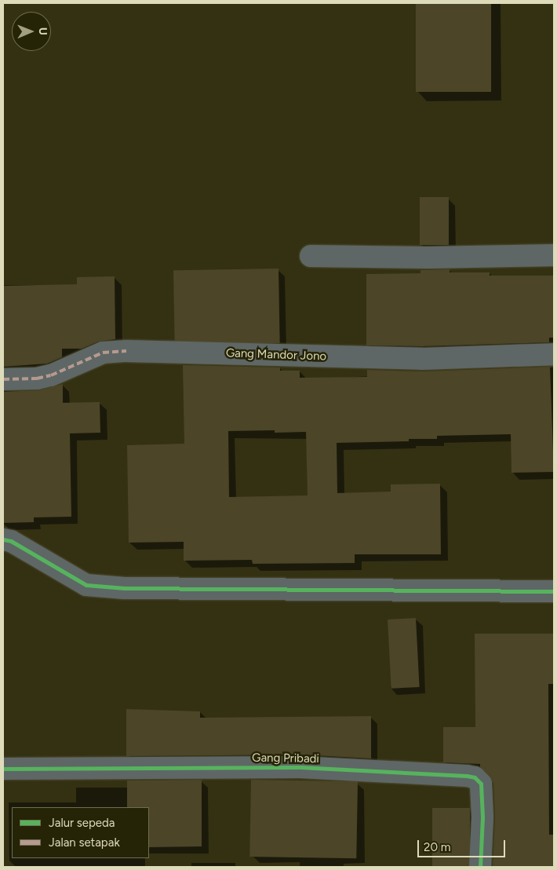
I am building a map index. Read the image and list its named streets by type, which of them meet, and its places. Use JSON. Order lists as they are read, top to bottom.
{
  "streets": {
    "street": ["Gang Mandor Jono", "Gang Pribadi"]
  },
  "legend": ["Jalur sepeda", "Jalan setapak"],
  "scale_bar": "20 m",
  "north": "right"
}
